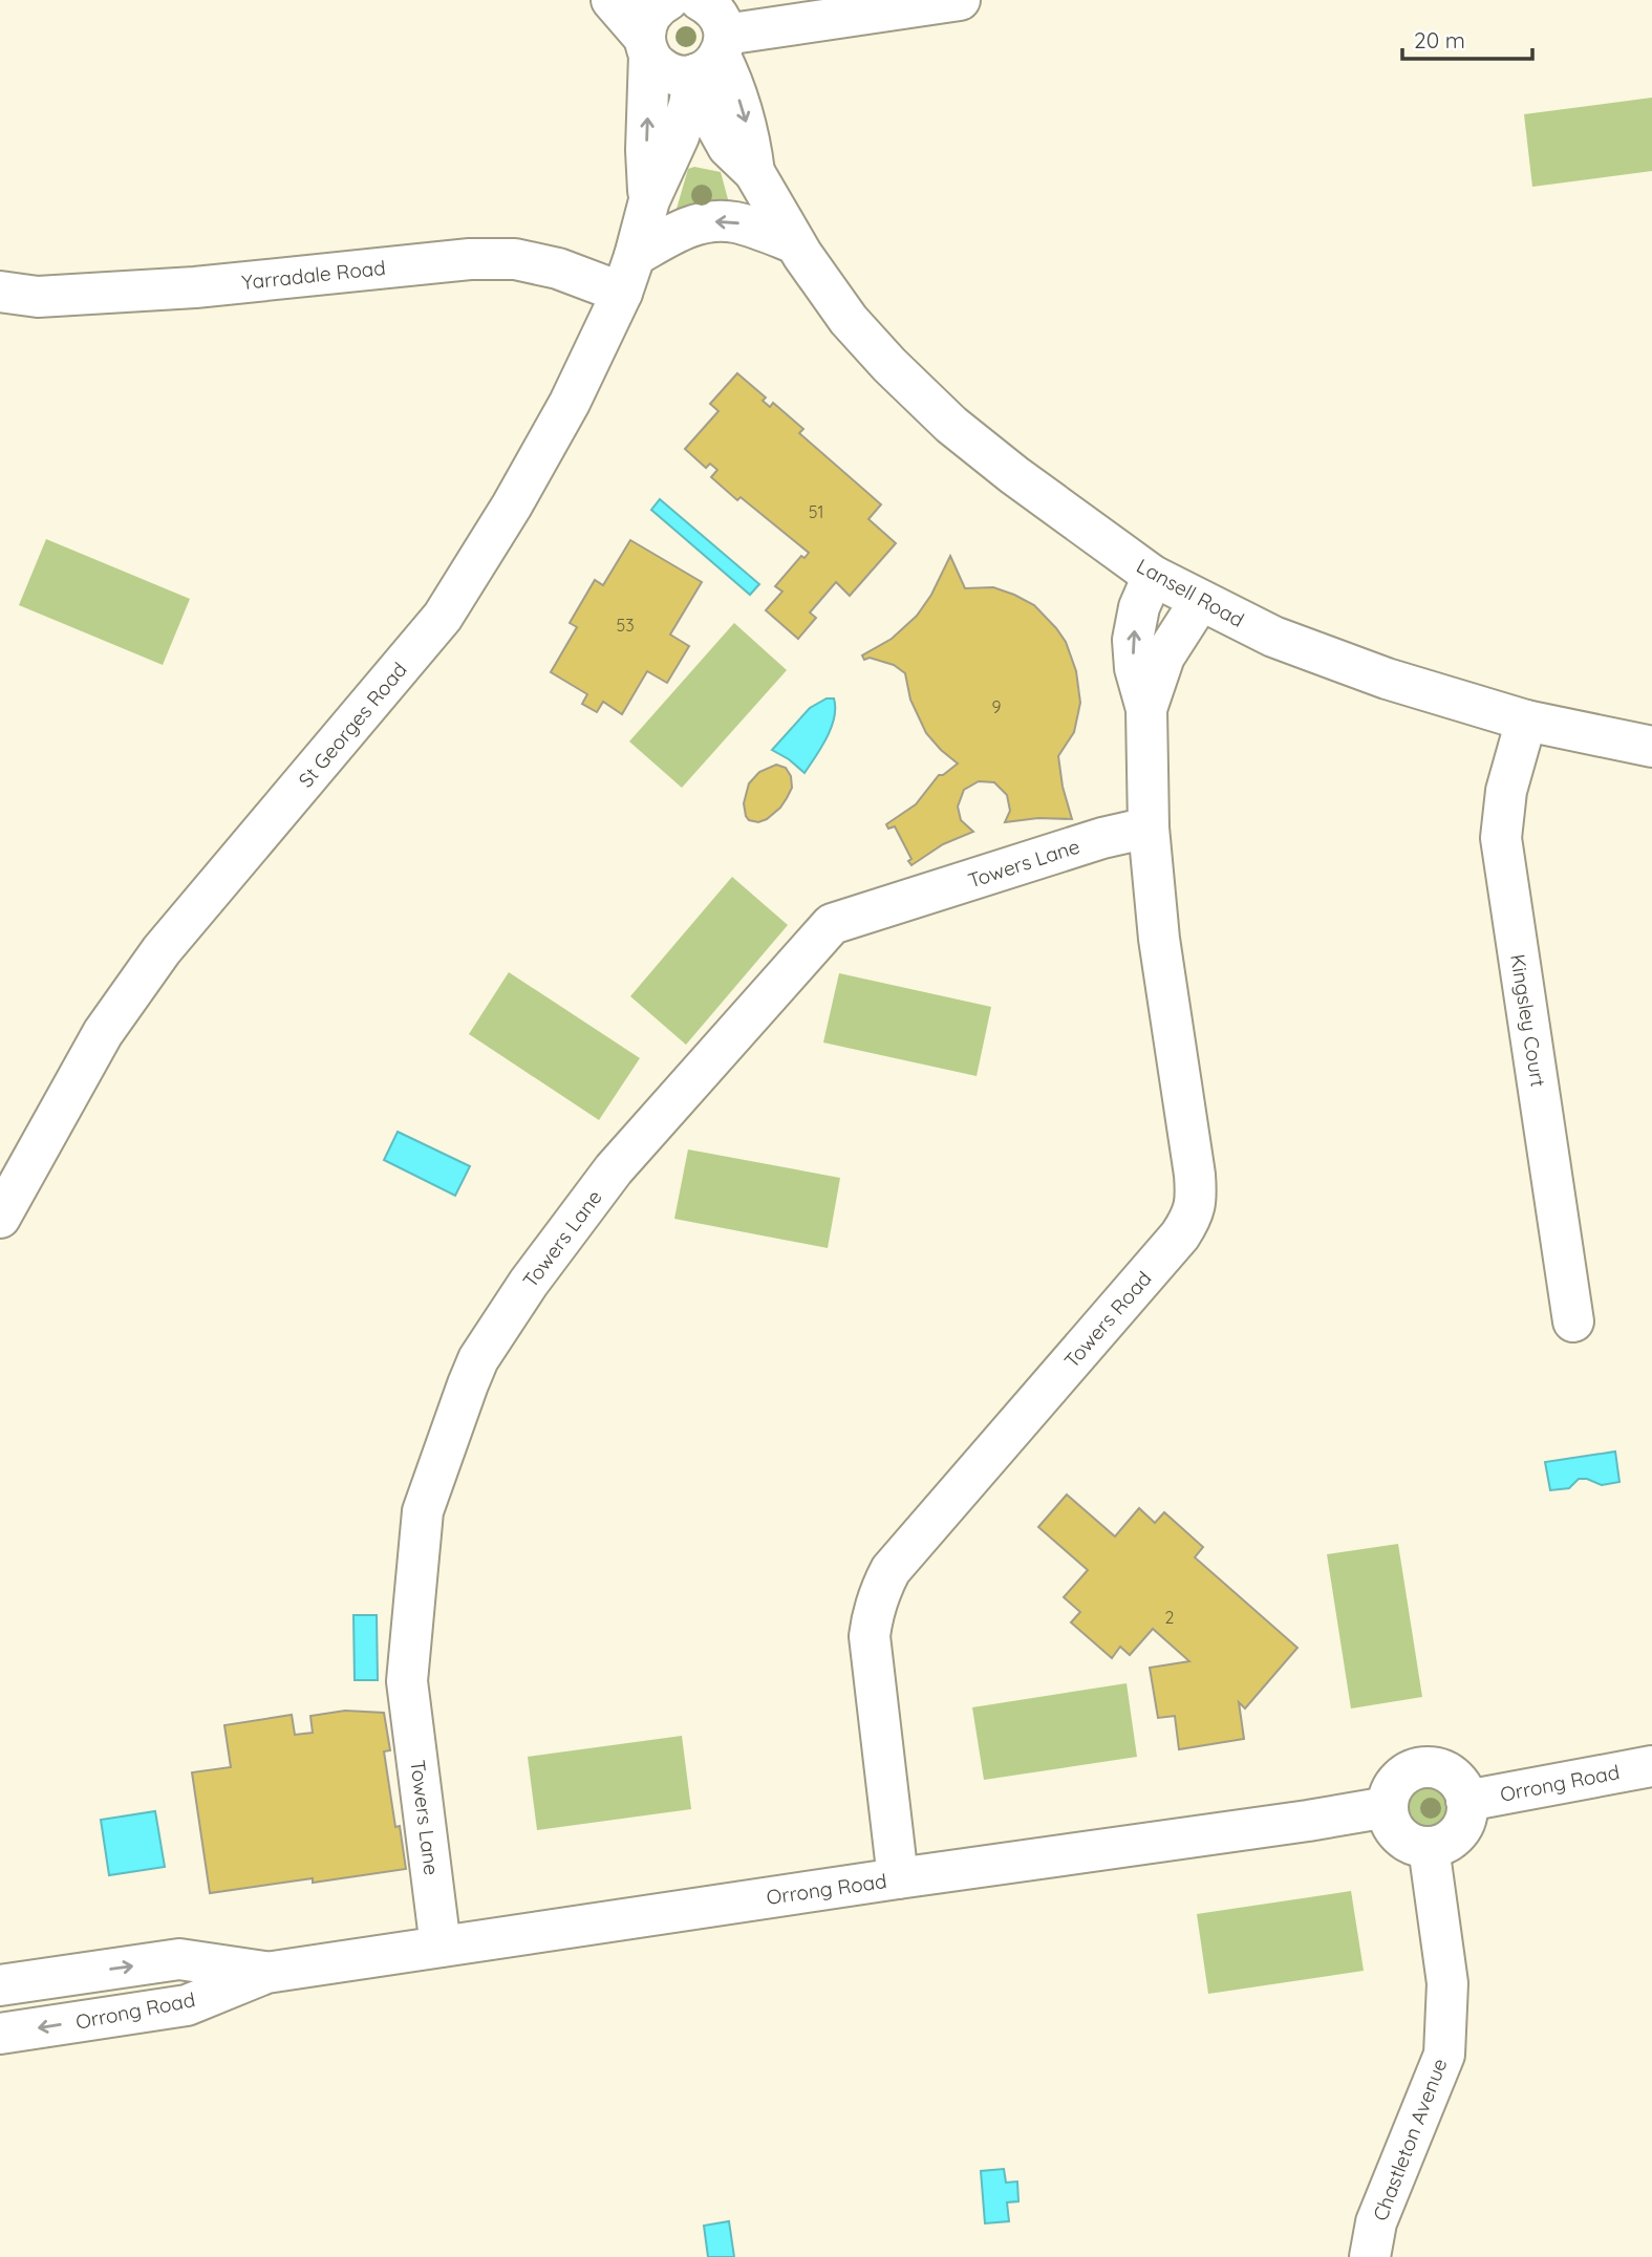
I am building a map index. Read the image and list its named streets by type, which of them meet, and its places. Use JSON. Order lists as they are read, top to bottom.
{
  "streets": {
    "street": [
      "Yarradale Road",
      "Lansell Road",
      "St Georges Road",
      "Towers Lane",
      "Kingsley Court",
      "Towers Road",
      "Orrong Road",
      "Chastleton Avenue"
    ]
  },
  "crossings": [
    ["Yarradale Road", "St Georges Road"],
    ["Lansell Road", "St Georges Road"],
    ["Lansell Road", "Kingsley Court"],
    ["Lansell Road", "Towers Road"],
    ["Towers Lane", "Towers Road"],
    ["Towers Lane", "Orrong Road"],
    ["Towers Road", "Orrong Road"],
    ["Orrong Road", "Chastleton Avenue"]
  ],
  "house_numbers": [
    "51",
    "53",
    "9",
    "2"
  ],
  "scale_bar": "20 m"
}
